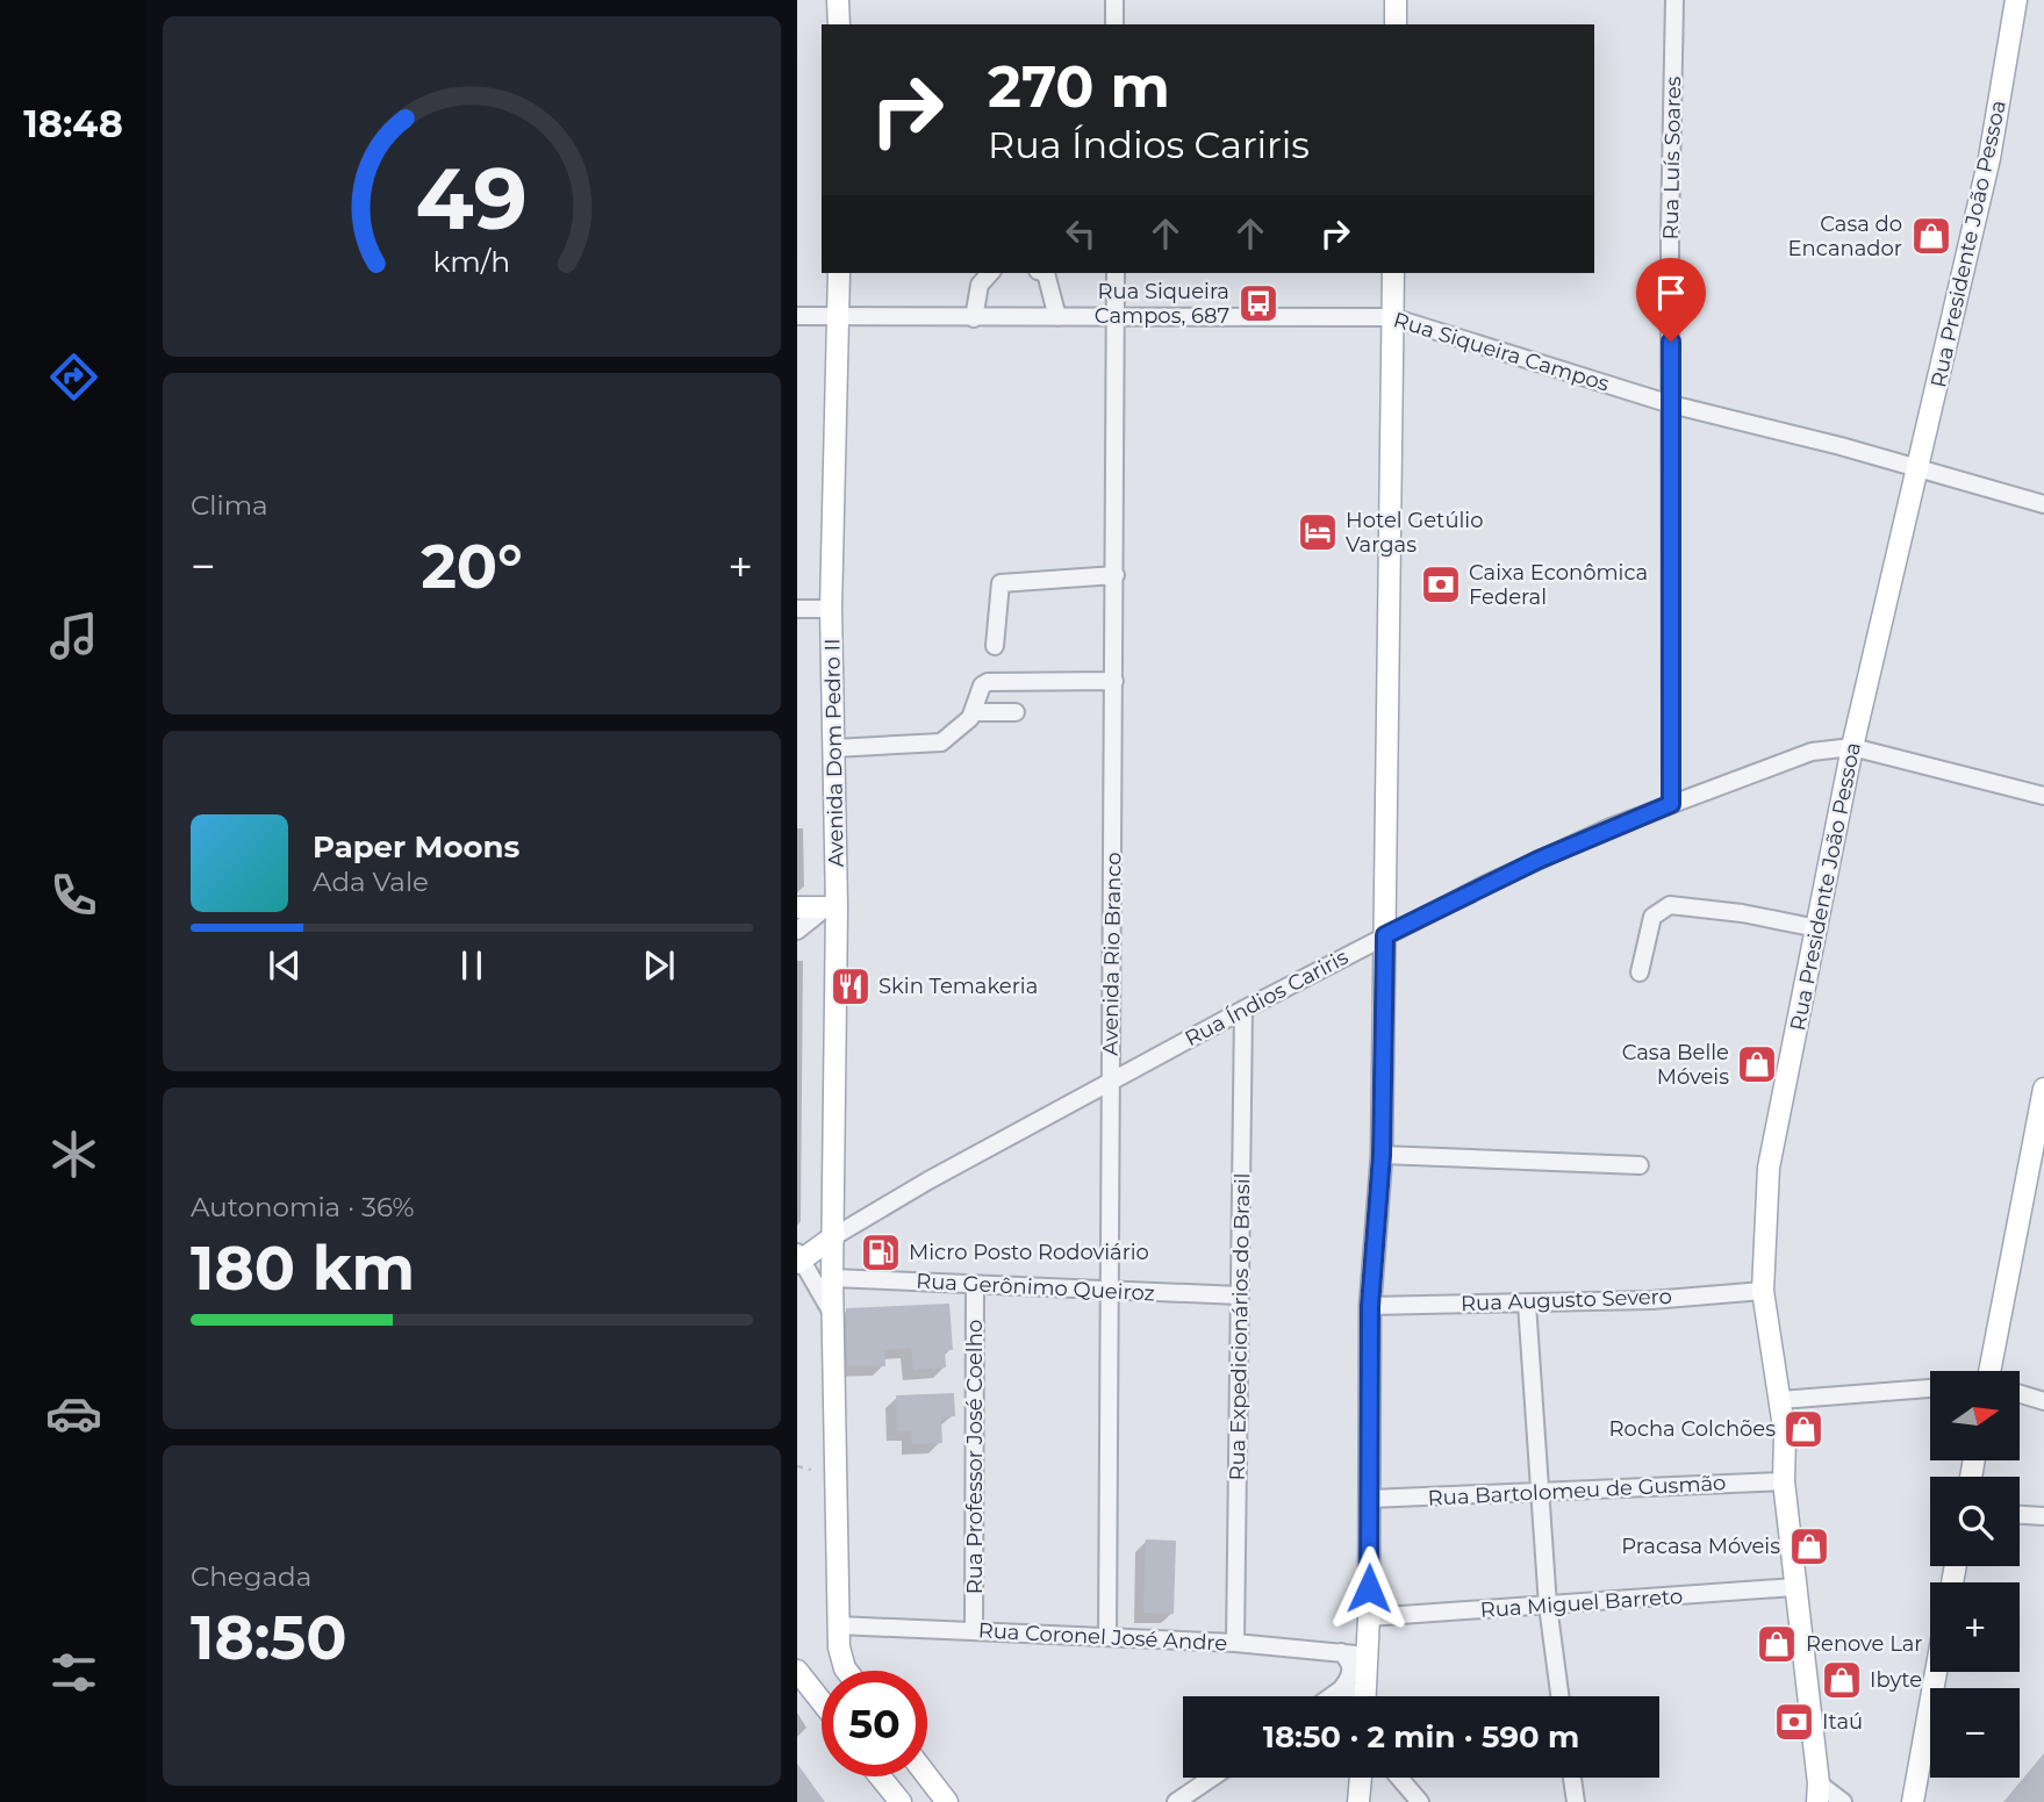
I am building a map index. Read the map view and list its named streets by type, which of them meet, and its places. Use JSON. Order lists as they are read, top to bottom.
{
  "streets": {
    "main road": ["Rua Presidente João Pessoa", "Avenida Dom Pedro II"],
    "street": [
      "Rua Luís Soares",
      "Rua Siqueira Campos",
      "Avenida Rio Branco",
      "Rua Índios Cariris",
      "Rua Gerônimo Queiroz",
      "Rua Augusto Severo",
      "Rua Expedicionários do Brasil",
      "Rua Professor José Coelho",
      "Rua Bartolomeu de Gusmão",
      "Rua Miguel Barreto",
      "Rua Coronel José Andre"
    ]
  },
  "crossings": [
    ["Rua Luís Soares", "Rua Siqueira Campos"],
    ["Rua Luís Soares", "Rua Índios Cariris"],
    ["Rua Presidente João Pessoa", "Rua Siqueira Campos"],
    ["Rua Presidente João Pessoa", "Rua Índios Cariris"],
    ["Rua Presidente João Pessoa", "Rua Augusto Severo"],
    ["Rua Presidente João Pessoa", "Rua Bartolomeu de Gusmão"],
    ["Rua Presidente João Pessoa", "Rua Miguel Barreto"],
    ["Rua Siqueira Campos", "Avenida Dom Pedro II"],
    ["Rua Siqueira Campos", "Avenida Rio Branco"],
    ["Avenida Dom Pedro II", "Rua Índios Cariris"],
    ["Avenida Dom Pedro II", "Rua Gerônimo Queiroz"],
    ["Avenida Dom Pedro II", "Rua Coronel José Andre"],
    ["Avenida Rio Branco", "Rua Índios Cariris"],
    ["Avenida Rio Branco", "Rua Gerônimo Queiroz"],
    ["Avenida Rio Branco", "Rua Coronel José Andre"],
    ["Rua Índios Cariris", "Rua Expedicionários do Brasil"],
    ["Rua Gerônimo Queiroz", "Rua Expedicionários do Brasil"],
    ["Rua Gerônimo Queiroz", "Rua Professor José Coelho"],
    ["Rua Expedicionários do Brasil", "Rua Coronel José Andre"],
    ["Rua Professor José Coelho", "Rua Coronel José Andre"]
  ],
  "places": {
    "shop": [
      "Casa do Encanador",
      "Casa Belle Móveis",
      "Rocha Colchões",
      "Pracasa Móveis",
      "Renove Lar",
      "Ibyte"
    ],
    "bus stop": ["Rua Siqueira Campos, 687"],
    "hotel": ["Hotel Getúlio Vargas"],
    "bank": ["Caixa Econômica Federal", "Itaú"],
    "restaurant": ["Skin Temakeria"],
    "fuel station": ["Micro Posto Rodoviário"]
  },
  "north": "right",
  "page": {
    "tabs": "18:48",
    "turn": ["270 m", "Rua Índios Cariris"],
    "tile": [
      "Clima",
      ["Autonomia · 36%", "180 km"],
      ["Chegada", "18:50"]
    ],
    "heat": ["−", "20°", "+"],
    "song": ["Paper Moons", "Ada Vale"],
    "map_buttons": ["+", "−"],
    "limit": "50",
    "trip": "18:50 · 2 min · 590 m",
    "gauge": ["49", "km/h"]
  }
}
